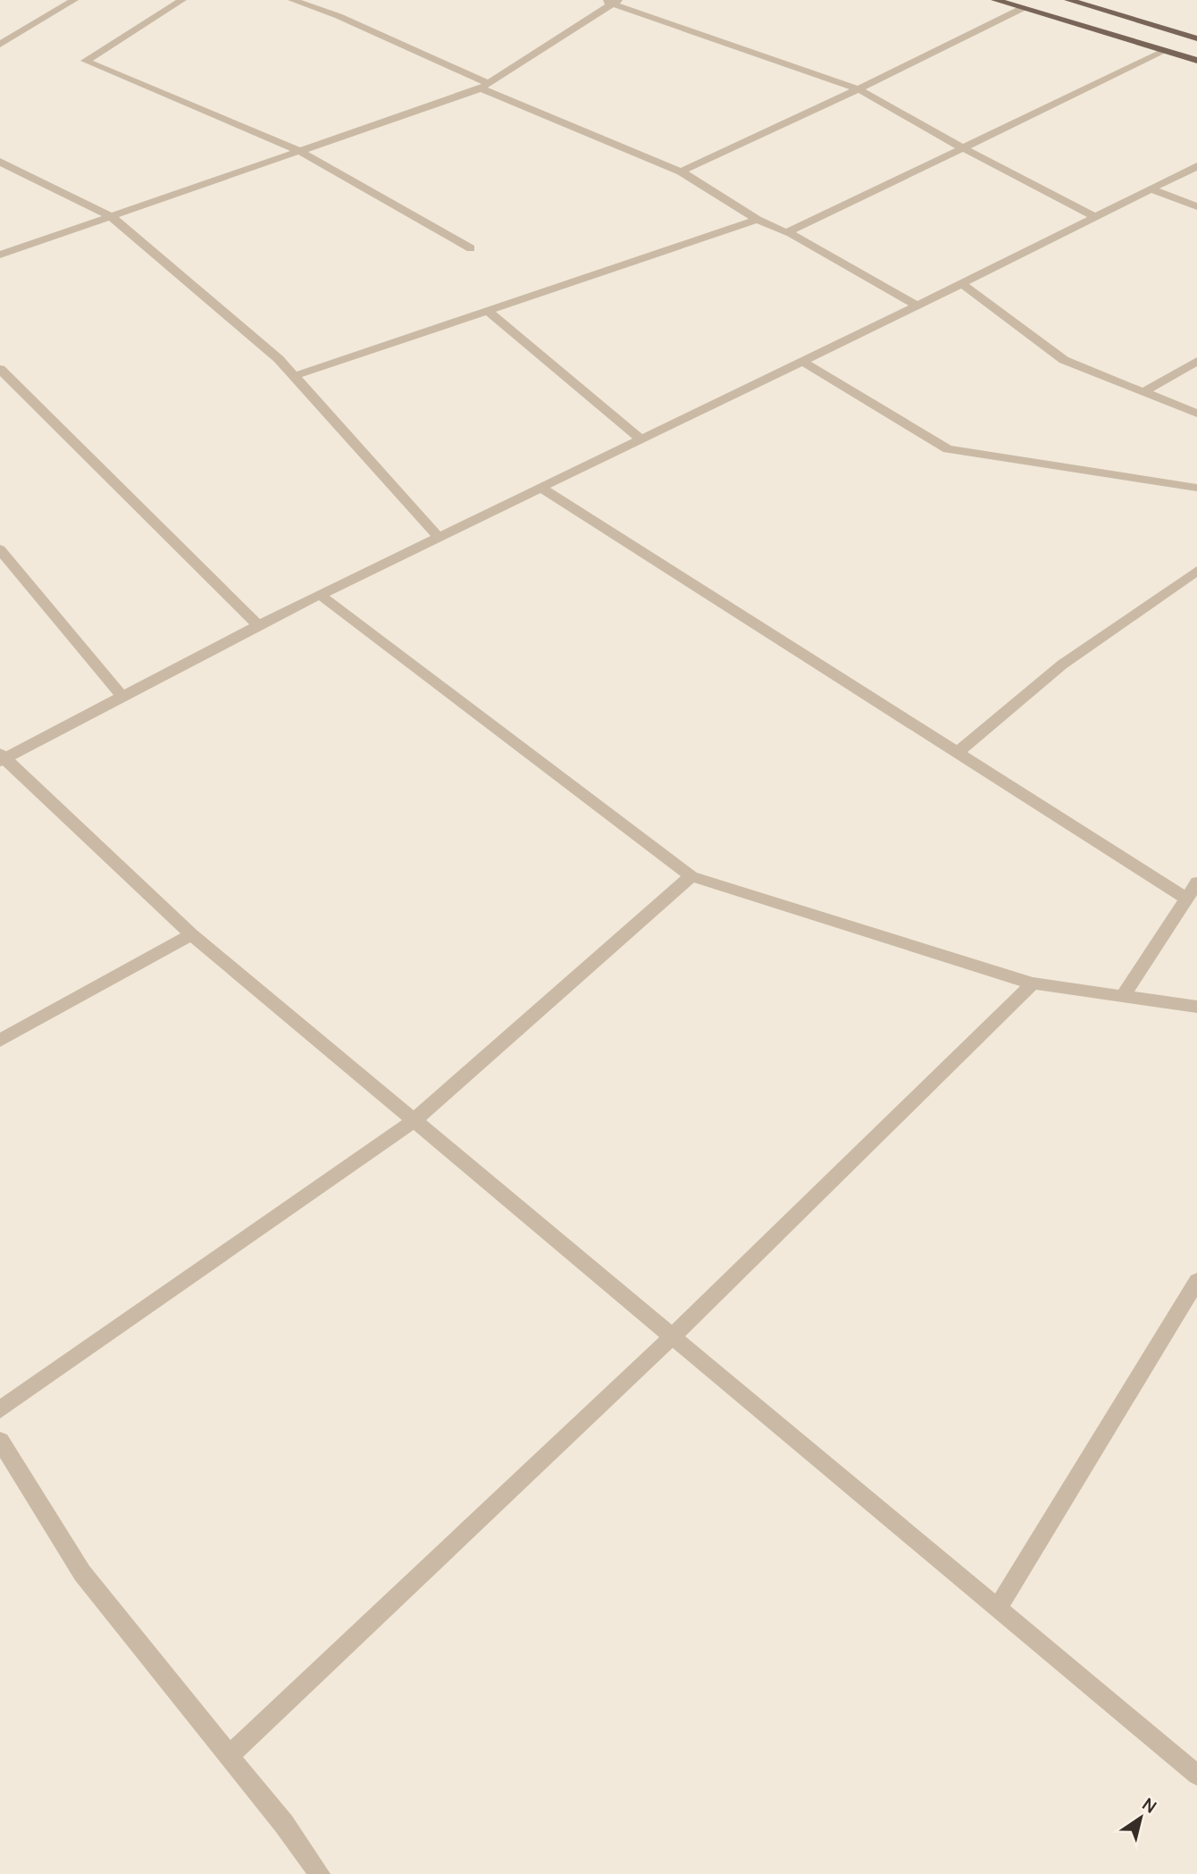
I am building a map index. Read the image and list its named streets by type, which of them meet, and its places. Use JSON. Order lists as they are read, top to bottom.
{
  "north": "top right"
}
